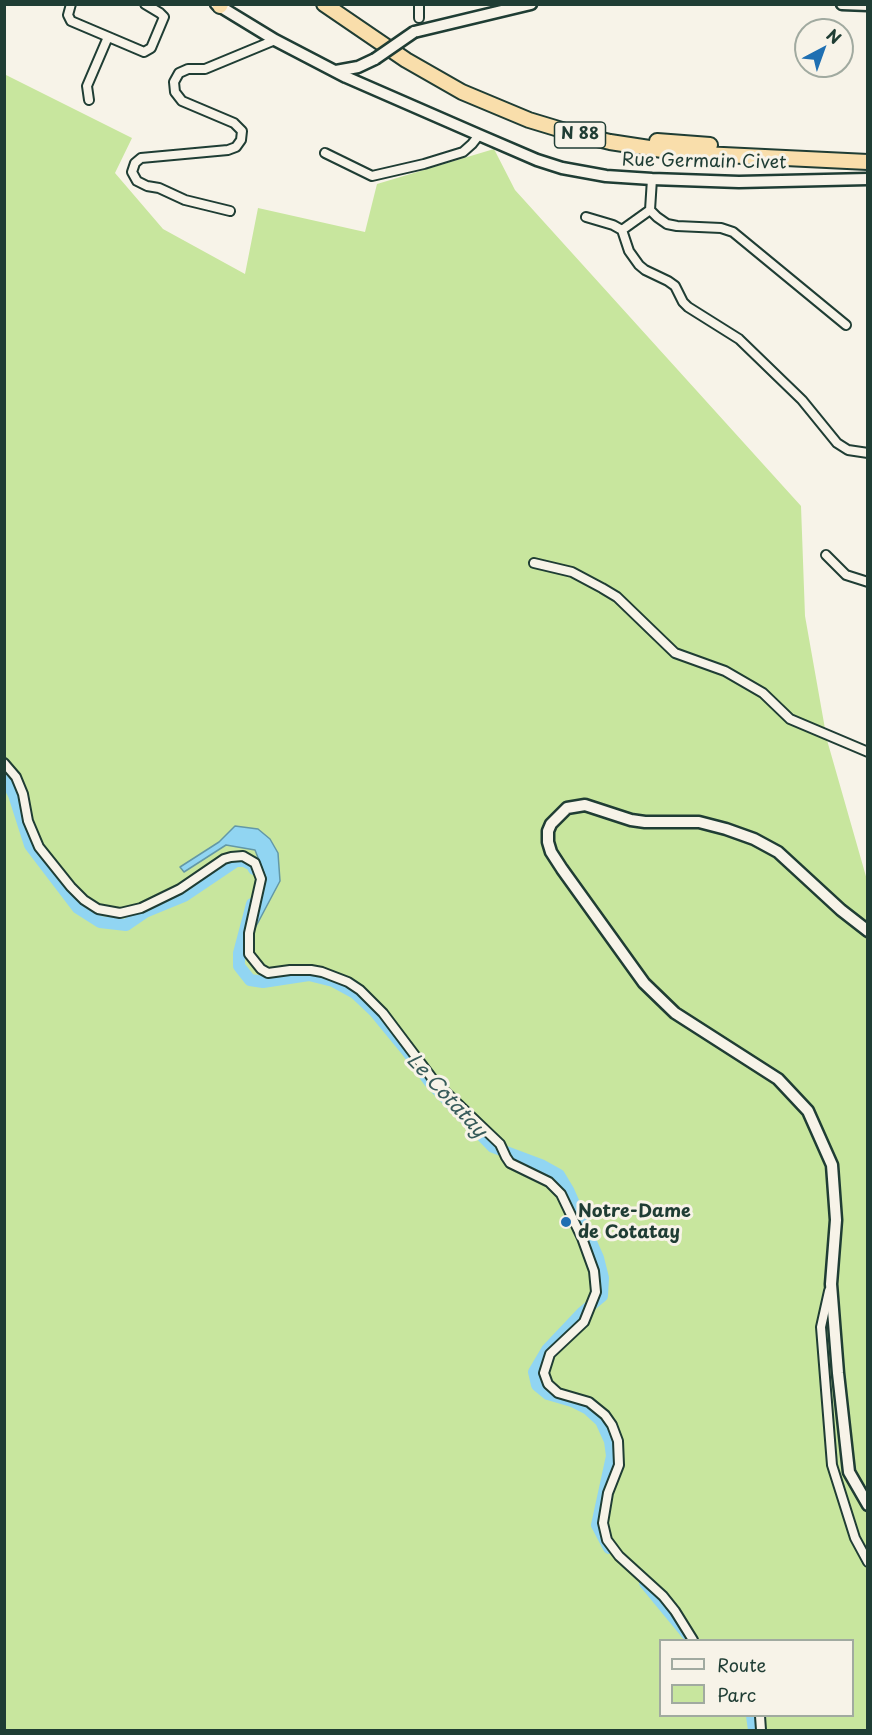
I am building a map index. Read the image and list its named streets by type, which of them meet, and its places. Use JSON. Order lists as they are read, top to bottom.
{
  "streets": {
    "highway": ["N 88"],
    "street": ["Rue Germain Civet"]
  },
  "water": ["Le Cotatay"],
  "places": ["Notre-Dame de Cotatay"],
  "legend": ["Route", "Parc"],
  "north": "top right"
}
